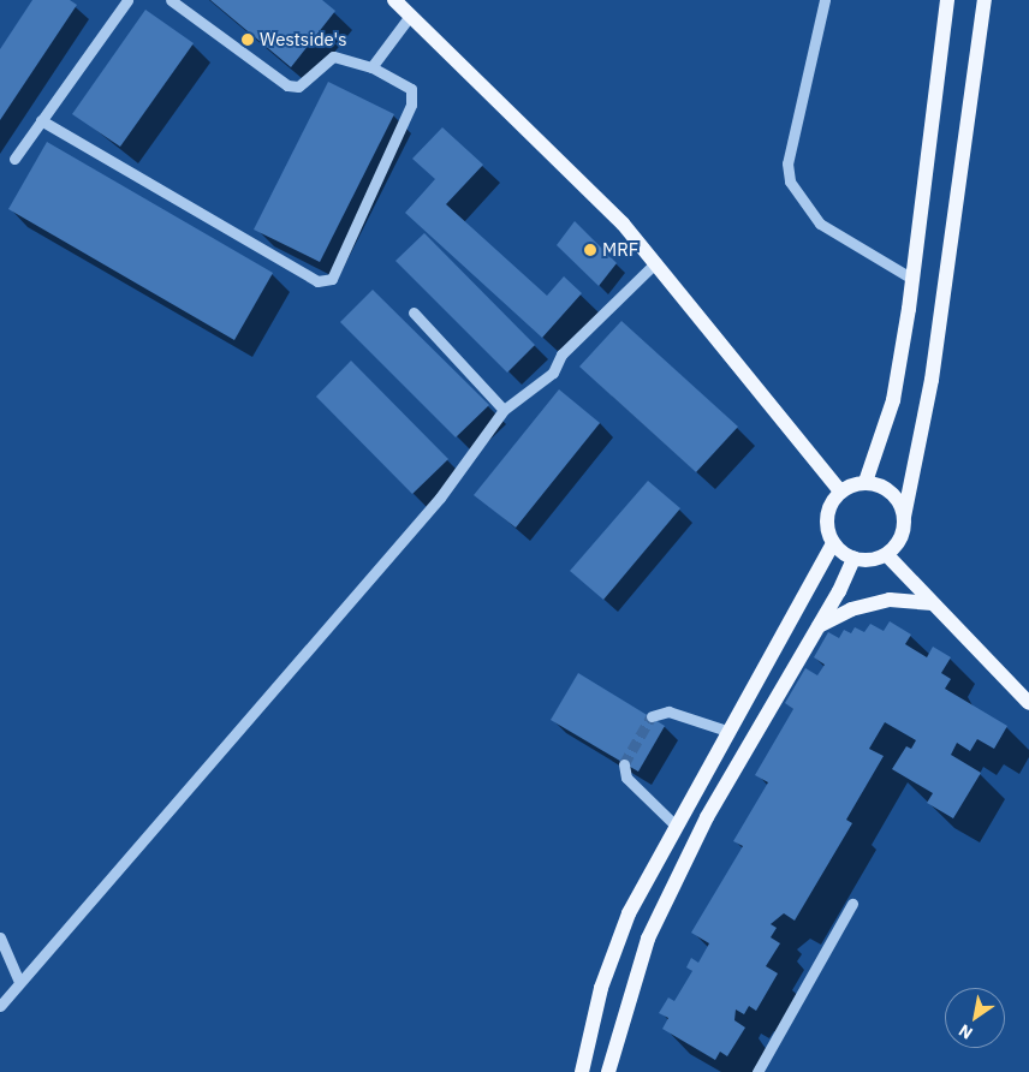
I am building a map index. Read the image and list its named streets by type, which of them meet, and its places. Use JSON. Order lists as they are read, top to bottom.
{
  "places": ["Westside's", "MRF"],
  "north": "bottom left"
}
